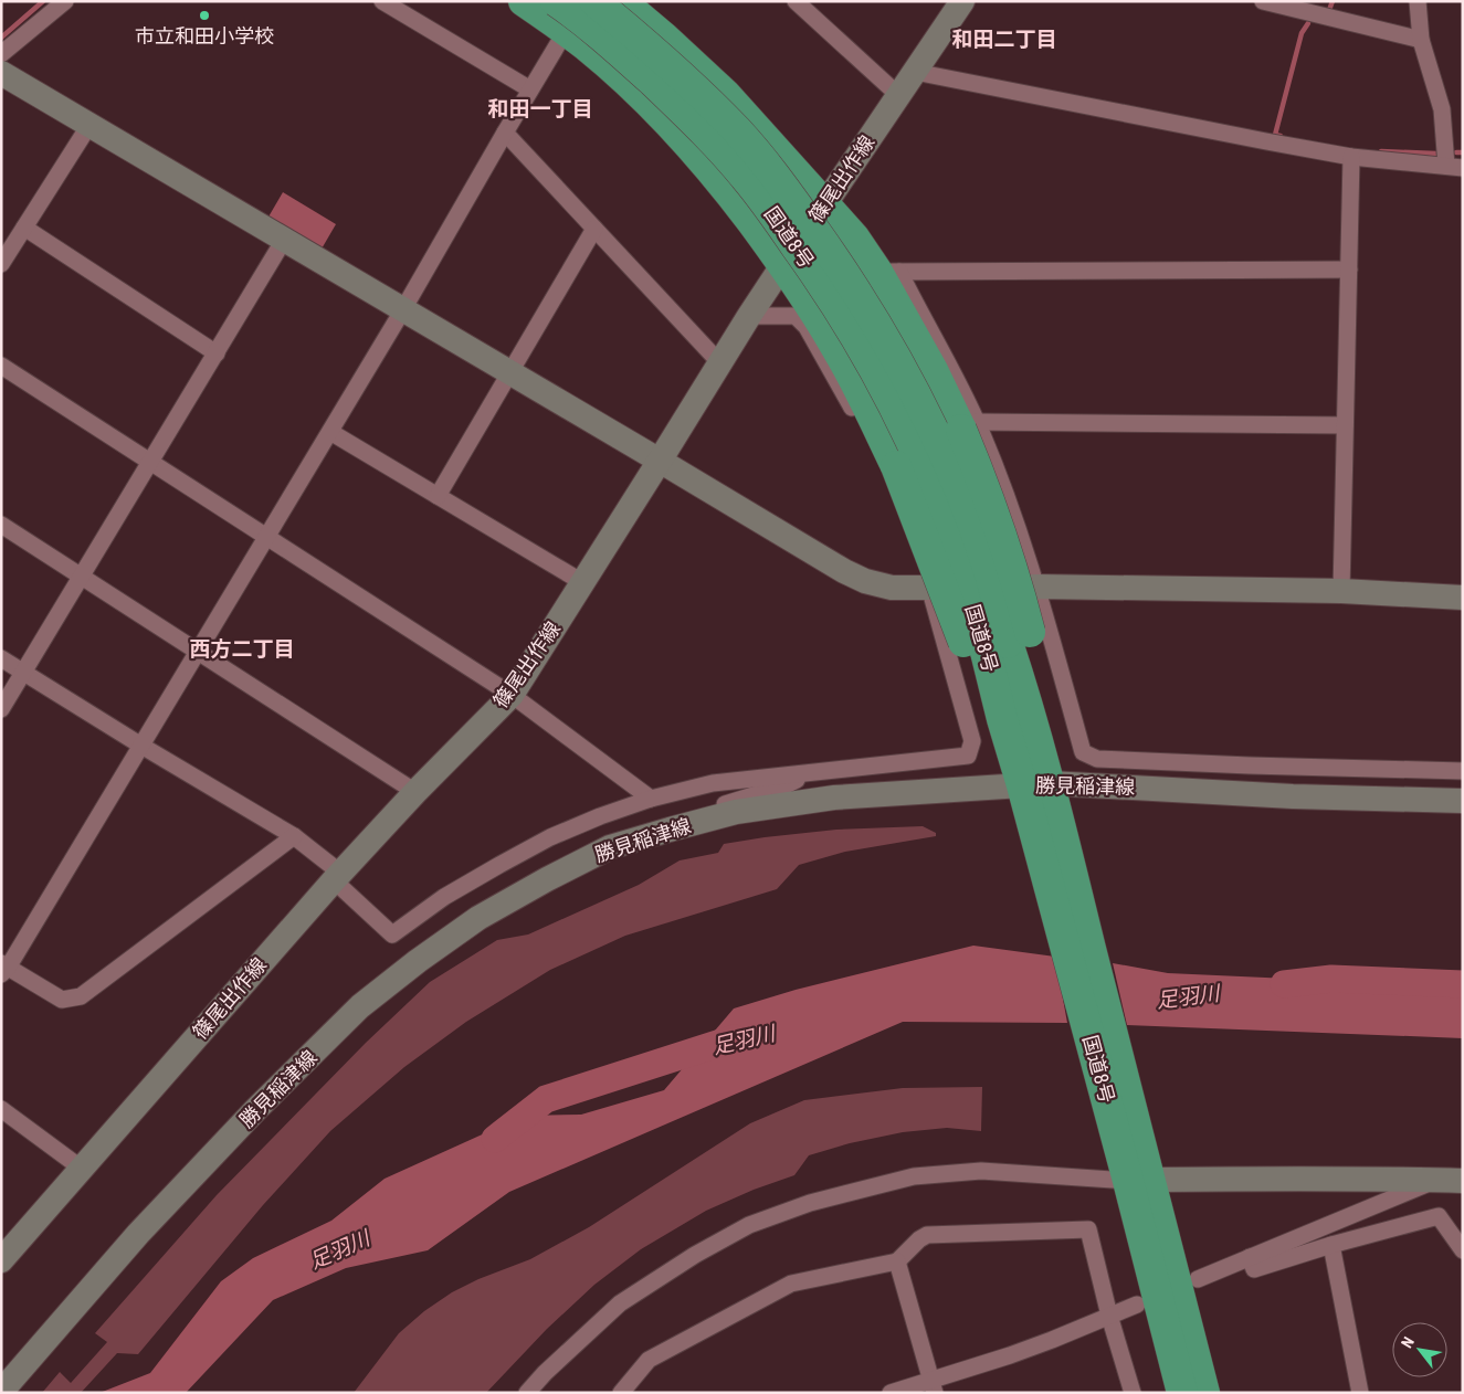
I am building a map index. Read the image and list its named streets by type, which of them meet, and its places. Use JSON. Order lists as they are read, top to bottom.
{
  "streets": {
    "highway": ["国道8号"],
    "main road": ["篠尾出作線", "勝見稲津線"]
  },
  "crossings": [
    ["国道8号", "勝見稲津線"]
  ],
  "districts": ["和田二丁目", "和田一丁目", "西方二丁目"],
  "water": ["足羽川"],
  "places": ["市立和田小学校"],
  "north": "top left"
}
